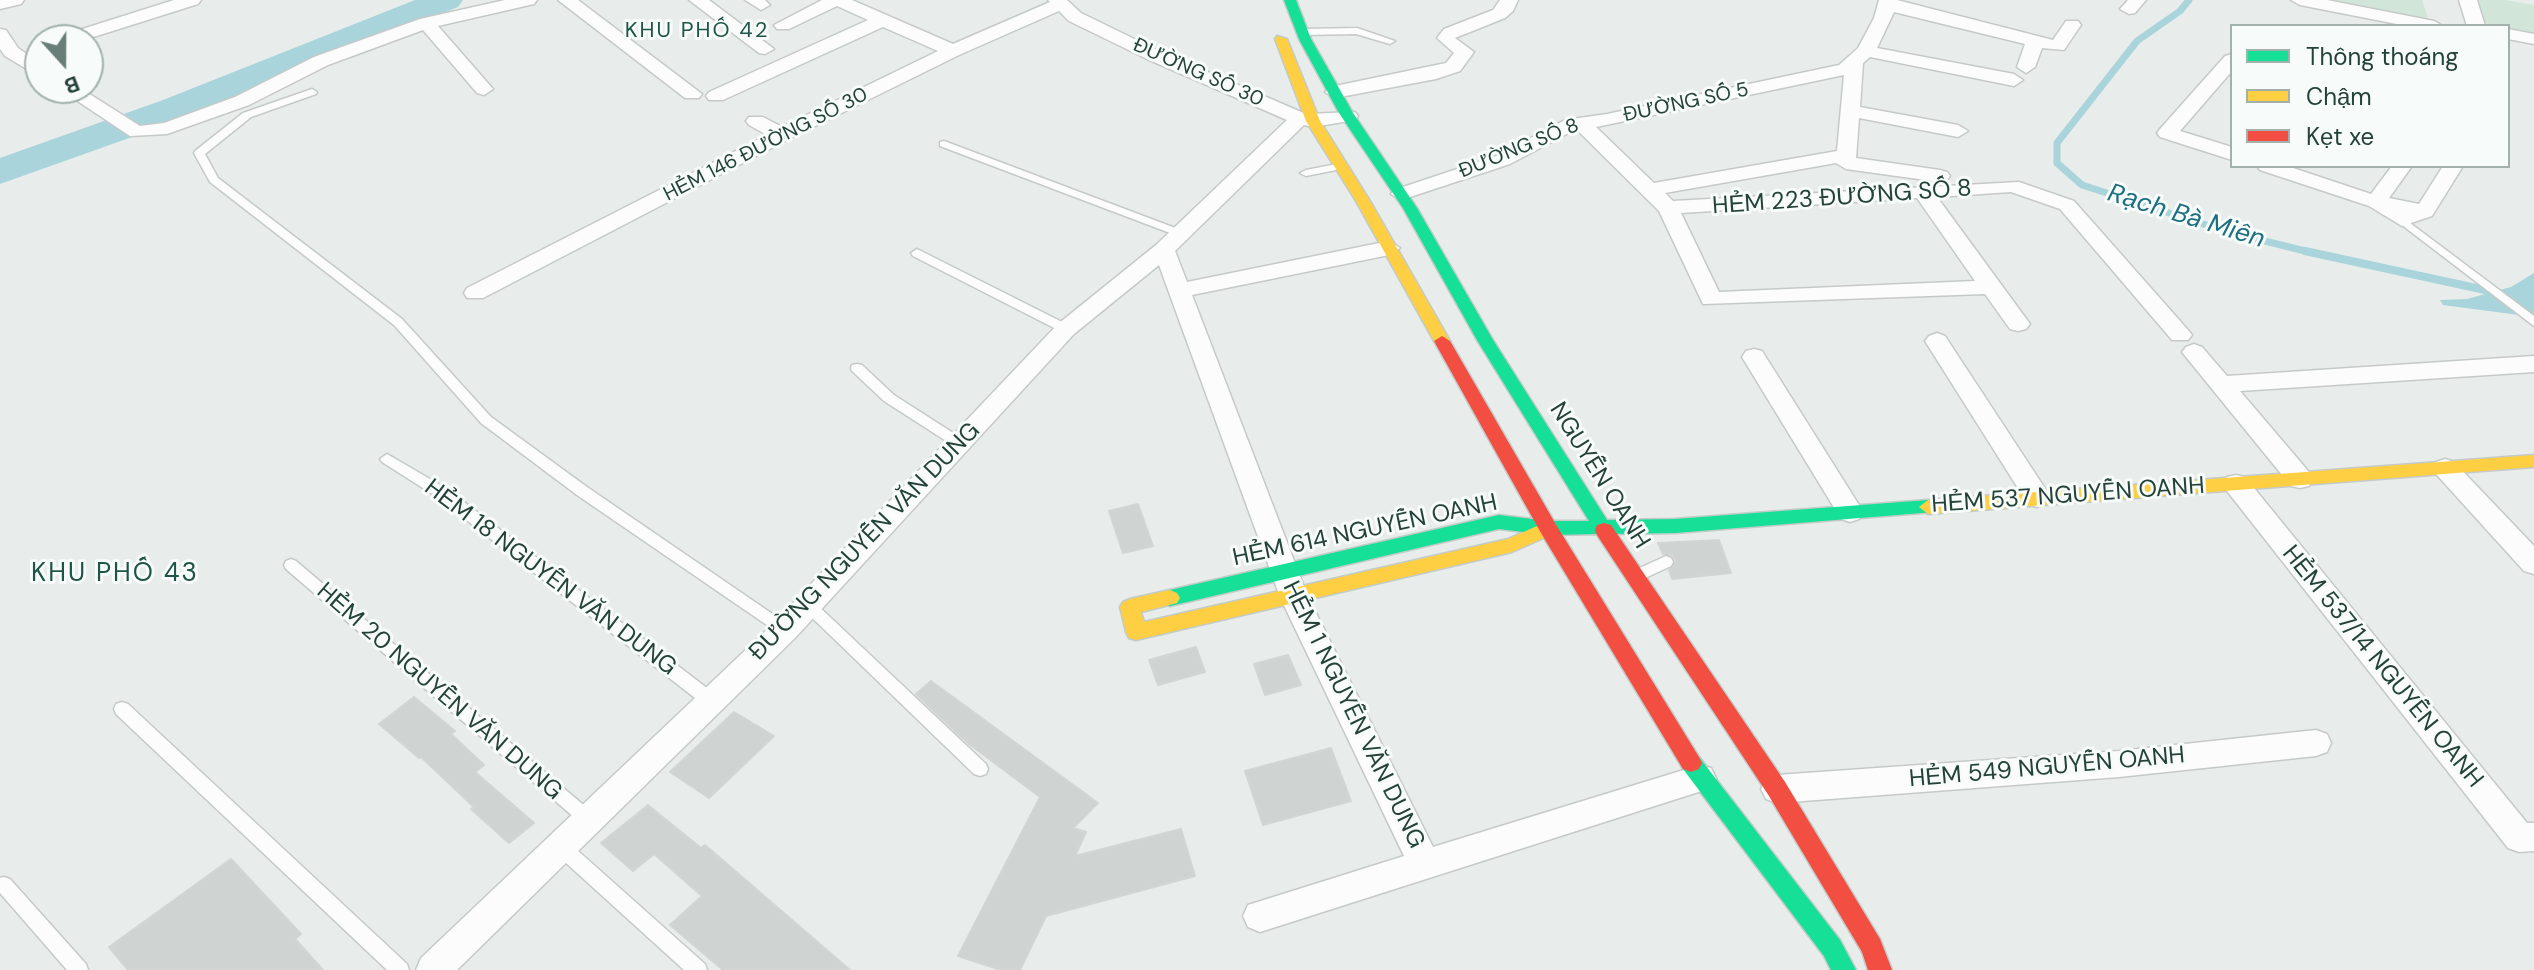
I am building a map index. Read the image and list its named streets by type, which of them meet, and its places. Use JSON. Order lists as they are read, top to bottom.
{
  "streets": {
    "main road": ["NGUYỄN OANH", "HẺM 537 NGUYỄN OANH", "HẺM 614 NGUYỄN OANH"],
    "street": [
      "ĐƯỜNG SỐ 30",
      "ĐƯỜNG SỐ 5",
      "HẺM 146 ĐƯỜNG SỐ 30",
      "ĐƯỜNG SỐ 8",
      "HẺM 223 ĐƯỜNG SỐ 8",
      "ĐƯỜNG NGUYỄN VĂN DUNG",
      "HẺM 537/14 NGUYỄN OANH",
      "HẺM 1 NGUYỄN VĂN DUNG",
      "HẺM 549 NGUYỄN OANH"
    ],
    "lane": ["HẺM 18 NGUYỄN VĂN DUNG", "HẺM 20 NGUYỄN VĂN DUNG"]
  },
  "crossings": [
    ["ĐƯỜNG SỐ 30", "HẺM 146 ĐƯỜNG SỐ 30"],
    ["ĐƯỜNG SỐ 30", "ĐƯỜNG NGUYỄN VĂN DUNG"],
    ["ĐƯỜNG SỐ 5", "ĐƯỜNG SỐ 8"],
    ["ĐƯỜNG SỐ 8", "NGUYỄN OANH"],
    ["HẺM 223 ĐƯỜNG SỐ 8", "HẺM 537 NGUYỄN OANH"],
    ["NGUYỄN OANH", "HẺM 537 NGUYỄN OANH"],
    ["NGUYỄN OANH", "HẺM 549 NGUYỄN OANH"],
    ["HẺM 537 NGUYỄN OANH", "HẺM 614 NGUYỄN OANH"],
    ["HẺM 537 NGUYỄN OANH", "HẺM 537/14 NGUYỄN OANH"],
    ["HẺM 614 NGUYỄN OANH", "HẺM 1 NGUYỄN VĂN DUNG"],
    ["ĐƯỜNG NGUYỄN VĂN DUNG", "HẺM 18 NGUYỄN VĂN DUNG"],
    ["ĐƯỜNG NGUYỄN VĂN DUNG", "HẺM 20 NGUYỄN VĂN DUNG"],
    ["ĐƯỜNG NGUYỄN VĂN DUNG", "HẺM 1 NGUYỄN VĂN DUNG"]
  ],
  "districts": ["KHU PHỐ 42", "KHU PHỐ 43"],
  "water": ["Rạch Bà Miên"],
  "legend": ["Thông thoáng", "Chậm", "Kẹt xe"],
  "north": "bottom"
}
